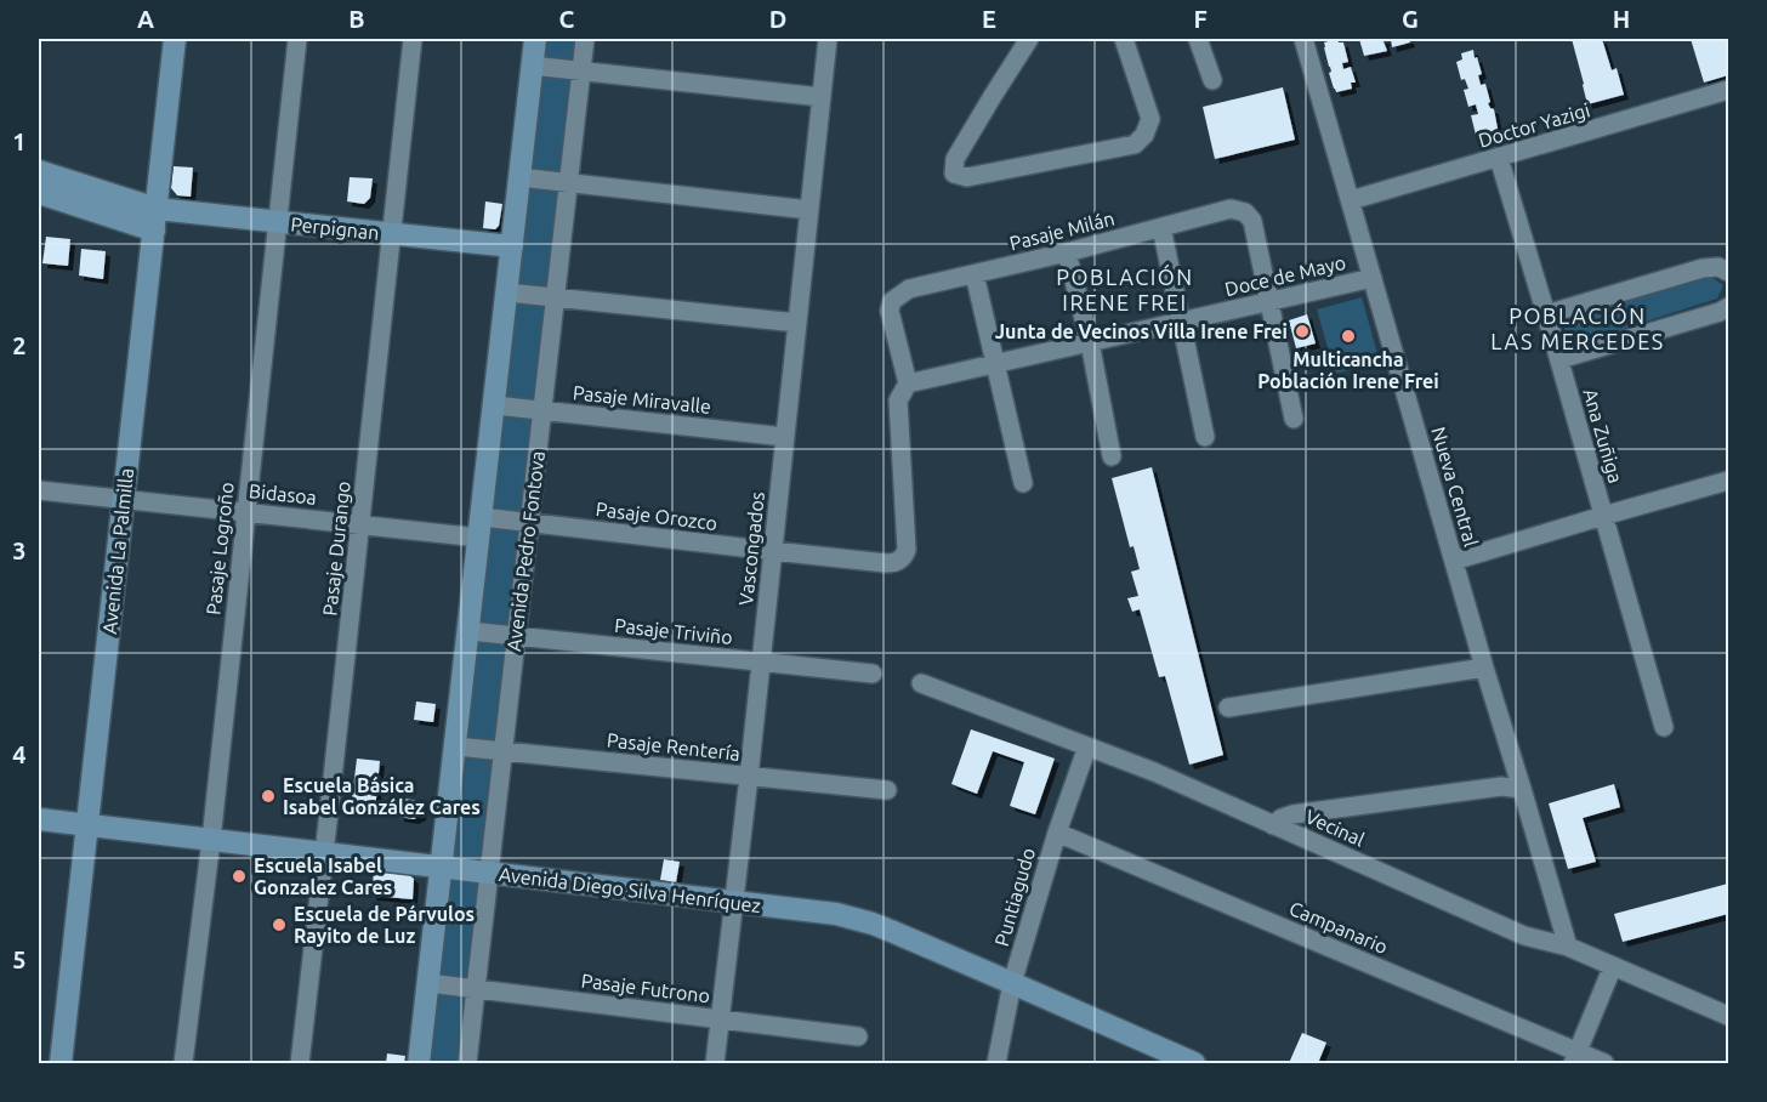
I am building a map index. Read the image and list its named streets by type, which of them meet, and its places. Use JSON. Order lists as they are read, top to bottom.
{
  "streets": {
    "main road": ["Perpignan", "Avenida La Palmilla", "Avenida Diego Silva Henríquez"],
    "street": [
      "Doctor Yazigi",
      "Pasaje Milán",
      "Doce de Mayo",
      "Pasaje Miravalle",
      "Ana Zuñiga",
      "Nueva Central",
      "Bidasoa",
      "Pasaje Orozco",
      "Pasaje Logroño",
      "Pasaje Durango",
      "Vascongados",
      "Avenida Pedro Fontova",
      "Pasaje Triviño",
      "Pasaje Rentería",
      "Vecinal",
      "Puntiagudo",
      "Campanario",
      "Pasaje Futrono"
    ]
  },
  "crossings": [
    ["Doctor Yazigi", "Ana Zuñiga"],
    ["Doctor Yazigi", "Nueva Central"],
    ["Perpignan", "Pasaje Logroño"],
    ["Perpignan", "Pasaje Durango"],
    ["Perpignan", "Avenida La Palmilla"],
    ["Pasaje Milán", "Doce de Mayo"],
    ["Pasaje Milán", "Pasaje Orozco"],
    ["Doce de Mayo", "Nueva Central"],
    ["Doce de Mayo", "Pasaje Orozco"],
    ["Pasaje Miravalle", "Vascongados"],
    ["Pasaje Miravalle", "Avenida Pedro Fontova"],
    ["Nueva Central", "Vecinal"],
    ["Bidasoa", "Pasaje Orozco"],
    ["Bidasoa", "Pasaje Logroño"],
    ["Bidasoa", "Pasaje Durango"],
    ["Bidasoa", "Avenida La Palmilla"],
    ["Pasaje Orozco", "Vascongados"],
    ["Pasaje Orozco", "Avenida Pedro Fontova"],
    ["Pasaje Logroño", "Avenida Diego Silva Henríquez"],
    ["Pasaje Durango", "Avenida Diego Silva Henríquez"],
    ["Vascongados", "Pasaje Triviño"],
    ["Vascongados", "Pasaje Rentería"],
    ["Vascongados", "Avenida Diego Silva Henríquez"],
    ["Vascongados", "Pasaje Futrono"],
    ["Avenida La Palmilla", "Avenida Diego Silva Henríquez"],
    ["Avenida Pedro Fontova", "Pasaje Triviño"],
    ["Avenida Pedro Fontova", "Pasaje Rentería"],
    ["Avenida Pedro Fontova", "Avenida Diego Silva Henríquez"],
    ["Avenida Pedro Fontova", "Pasaje Futrono"],
    ["Vecinal", "Puntiagudo"],
    ["Avenida Diego Silva Henríquez", "Puntiagudo"],
    ["Puntiagudo", "Campanario"]
  ],
  "districts": ["POBLACIÓN IRENE FREI", "POBLACIÓN LAS MERCEDES"],
  "places": [
    "Junta de Vecinos Villa Irene Frei",
    "Multicancha Población Irene Frei",
    "Escuela Básica Isabel González Cares",
    "Escuela Isabel Gonzalez Cares",
    "Escuela de Párvulos Rayito de Luz"
  ],
  "grid": {
    "columns": [
      "A",
      "B",
      "C",
      "D",
      "E",
      "F",
      "G",
      "H"
    ],
    "rows": [
      "1",
      "2",
      "3",
      "4",
      "5"
    ]
  }
}
